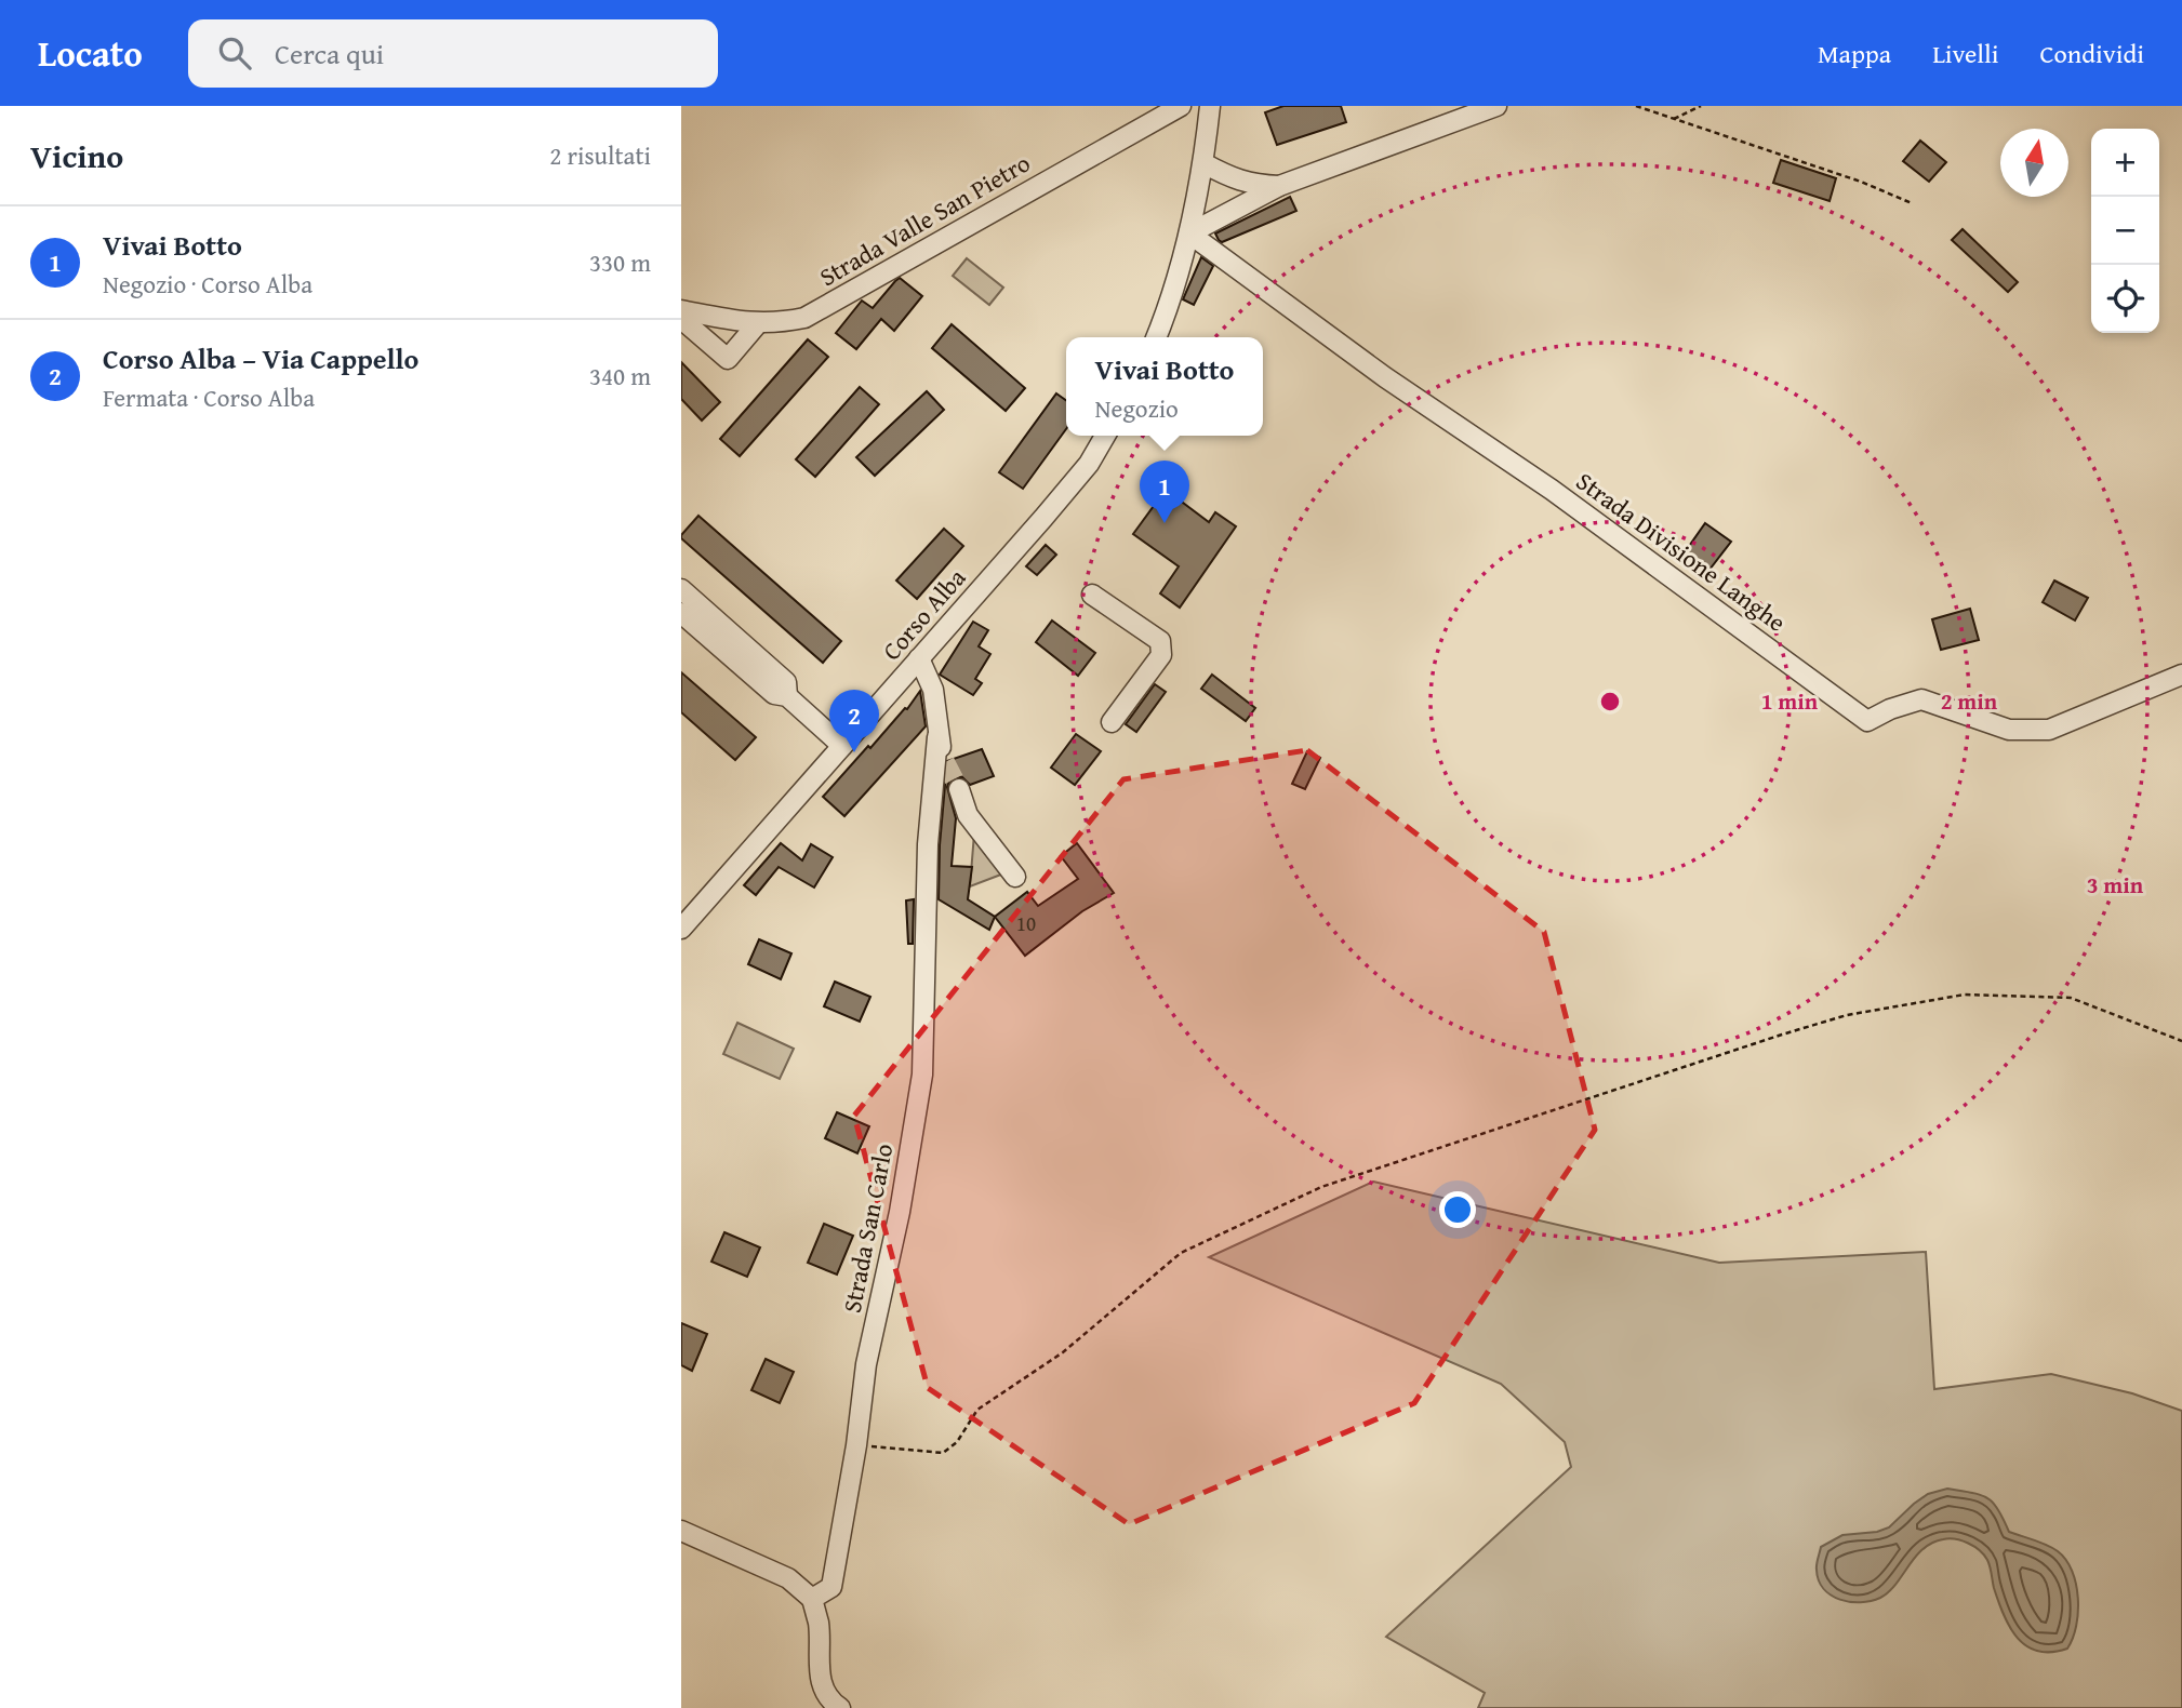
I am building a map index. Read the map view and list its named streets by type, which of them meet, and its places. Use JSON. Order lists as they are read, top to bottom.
{
  "streets": {
    "street": [
      "Strada Valle San Pietro",
      "Strada Divisione Langhe",
      "Corso Alba",
      "Strada San Carlo"
    ]
  },
  "crossings": [
    ["Corso Alba", "Strada San Carlo"]
  ],
  "house_numbers": ["10"],
  "north": "top",
  "page": {
    "header": "Locato",
    "search": "Cerca qui",
    "nav": ["Mappa", "Livelli", "Condividi"],
    "heading": ["Vicino", "2 risultati"],
    "map_buttons": ["+", "−"],
    "list": [
      {
        "mark": "1",
        "name": "Vivai Botto",
        "note": "Negozio · Corso Alba",
        "value": "330 m"
      },
      {
        "mark": "2",
        "name": "Corso Alba – Via Cappello",
        "note": "Fermata · Corso Alba",
        "value": "340 m"
      }
    ],
    "popup": ["Vivai Botto", "Negozio"],
    "pins": ["1", "2"]
  },
  "rings": ["1 min", "2 min", "3 min"]
}
